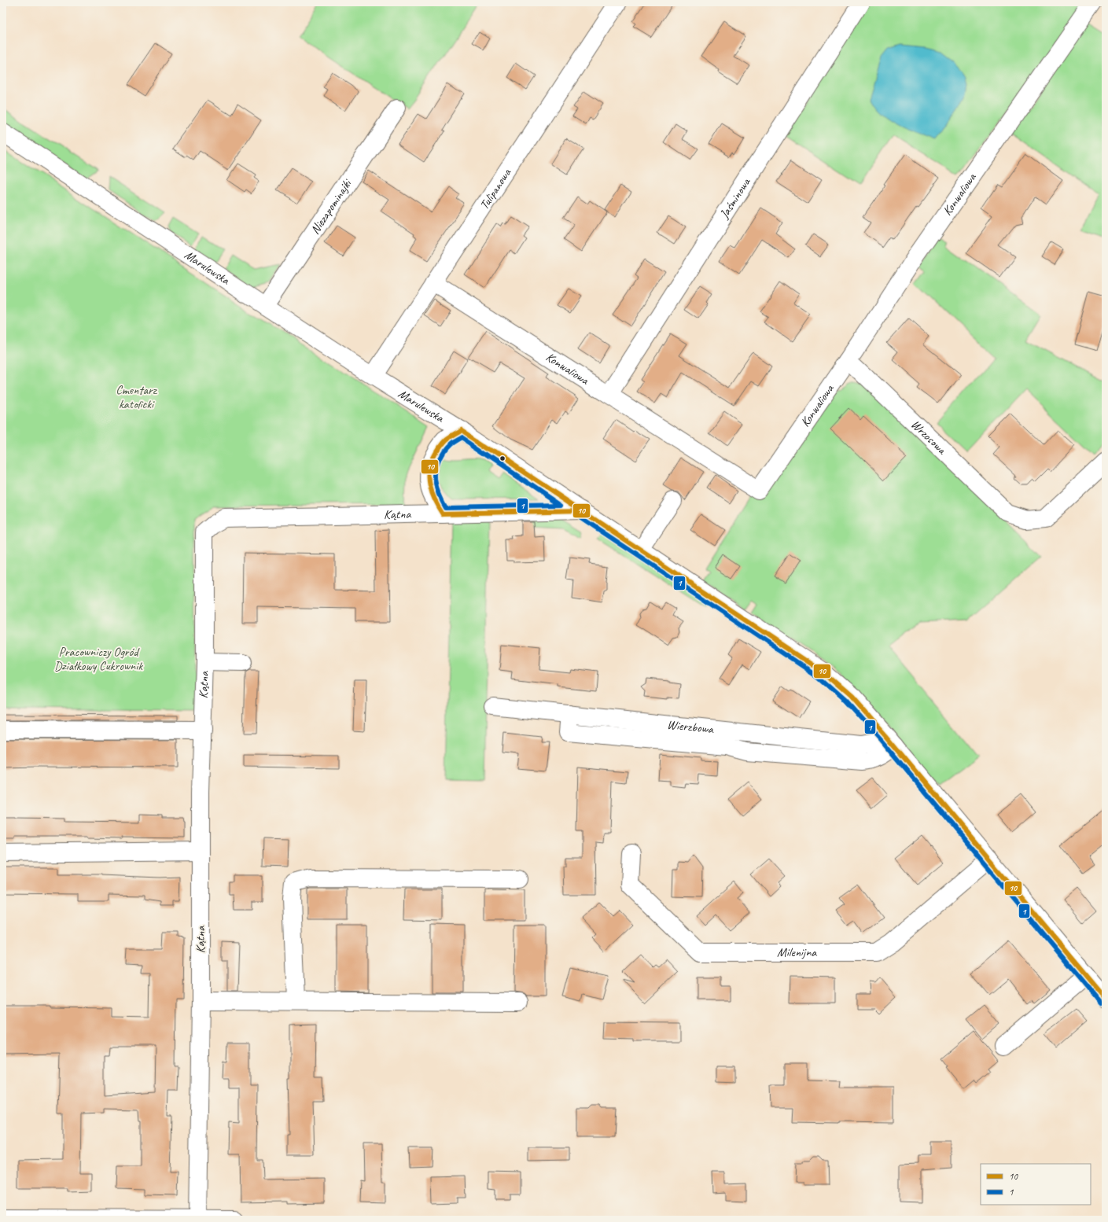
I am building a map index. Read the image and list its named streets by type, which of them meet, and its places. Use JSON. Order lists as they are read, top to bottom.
{
  "streets": {
    "street": [
      "Tulipanowa",
      "Konwaliowa",
      "Jaśminowa",
      "Niezapominajki",
      "Marulewska",
      "Wrzosowa",
      "Kątna",
      "Wierzbowa",
      "Milenijna"
    ]
  },
  "crossings": [
    ["Tulipanowa", "Konwaliowa"],
    ["Tulipanowa", "Marulewska"],
    ["Konwaliowa", "Jaśminowa"],
    ["Konwaliowa", "Wrzosowa"],
    ["Niezapominajki", "Marulewska"],
    ["Marulewska", "Kątna"],
    ["Marulewska", "Wierzbowa"],
    ["Marulewska", "Milenijna"]
  ],
  "parks": ["Cmentarz katolicki", "Pracowniczy Ogród Działkowy Cukrownik"],
  "lines": ["transit line 10", "transit line 1"],
  "legend": ["10", "1"]
}
